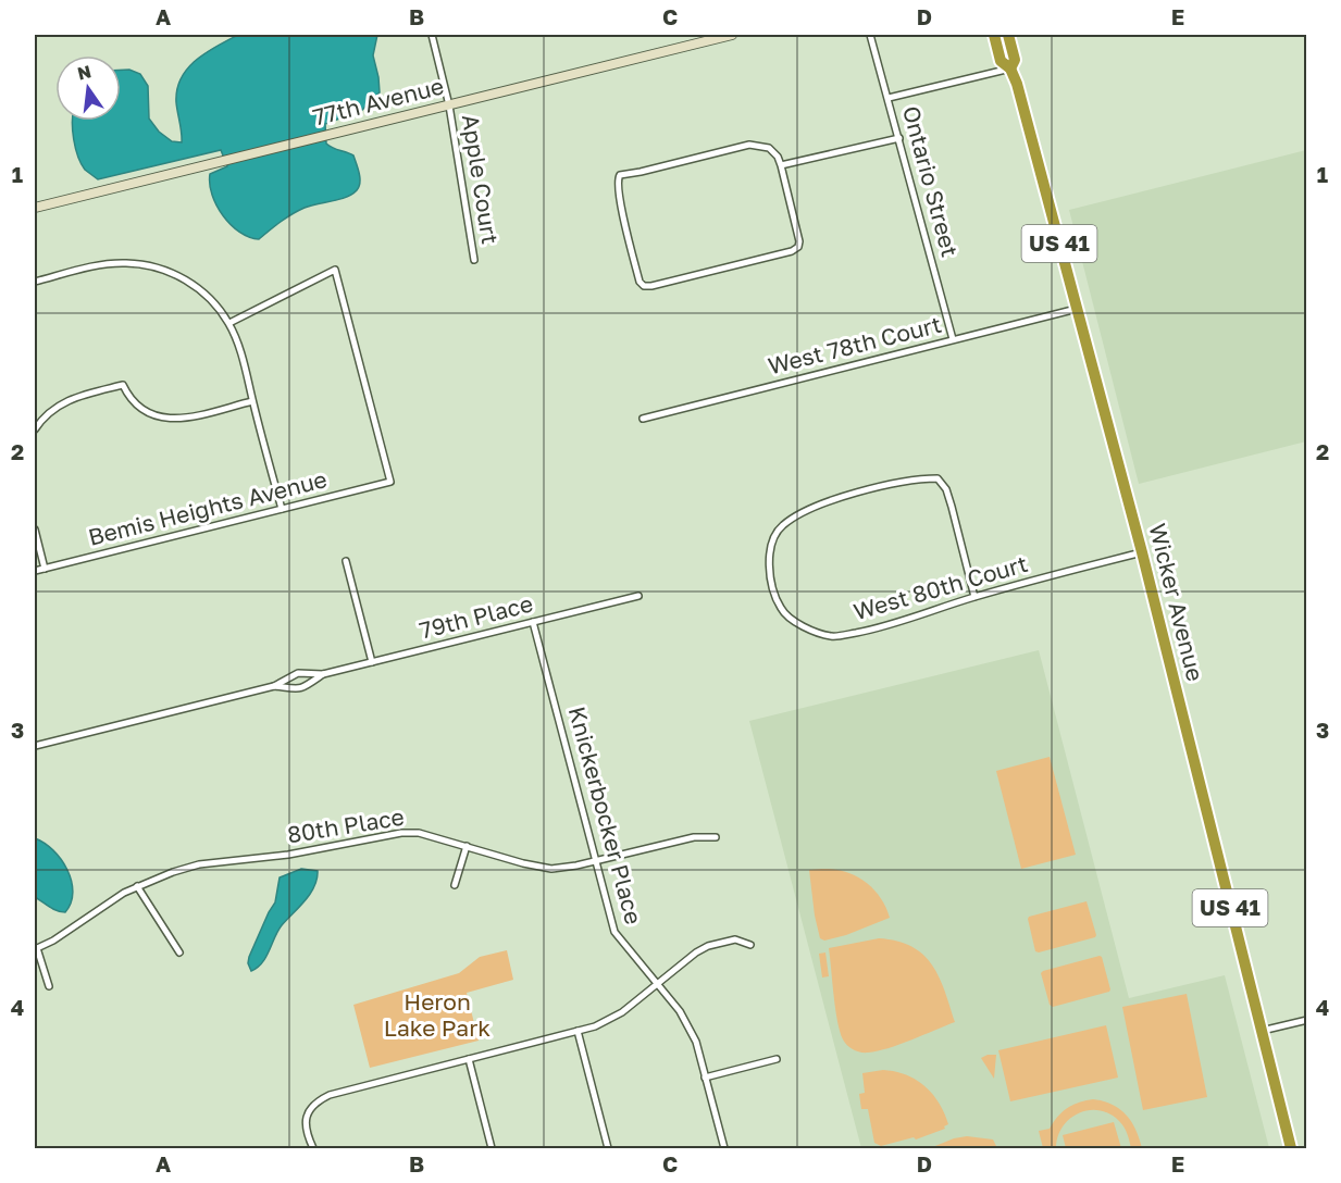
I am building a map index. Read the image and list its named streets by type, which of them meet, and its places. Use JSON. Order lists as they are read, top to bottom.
{
  "streets": {
    "highway": ["US 41", "Wicker Avenue"],
    "street": [
      "77th Avenue",
      "Apple Court",
      "Ontario Street",
      "West 78th Court",
      "Bemis Heights Avenue",
      "West 80th Court",
      "79th Place",
      "Knickerbocker Place",
      "80th Place"
    ]
  },
  "crossings": [
    ["77th Avenue", "Apple Court"],
    ["Ontario Street", "West 78th Court"],
    ["West 78th Court", "Wicker Avenue"],
    ["West 80th Court", "Wicker Avenue"],
    ["79th Place", "Knickerbocker Place"],
    ["Knickerbocker Place", "80th Place"]
  ],
  "parks": ["Heron Lake Park"],
  "north": "top",
  "grid": {
    "columns": [
      "A",
      "B",
      "C",
      "D",
      "E"
    ],
    "rows": [
      "1",
      "2",
      "3",
      "4"
    ]
  }
}
